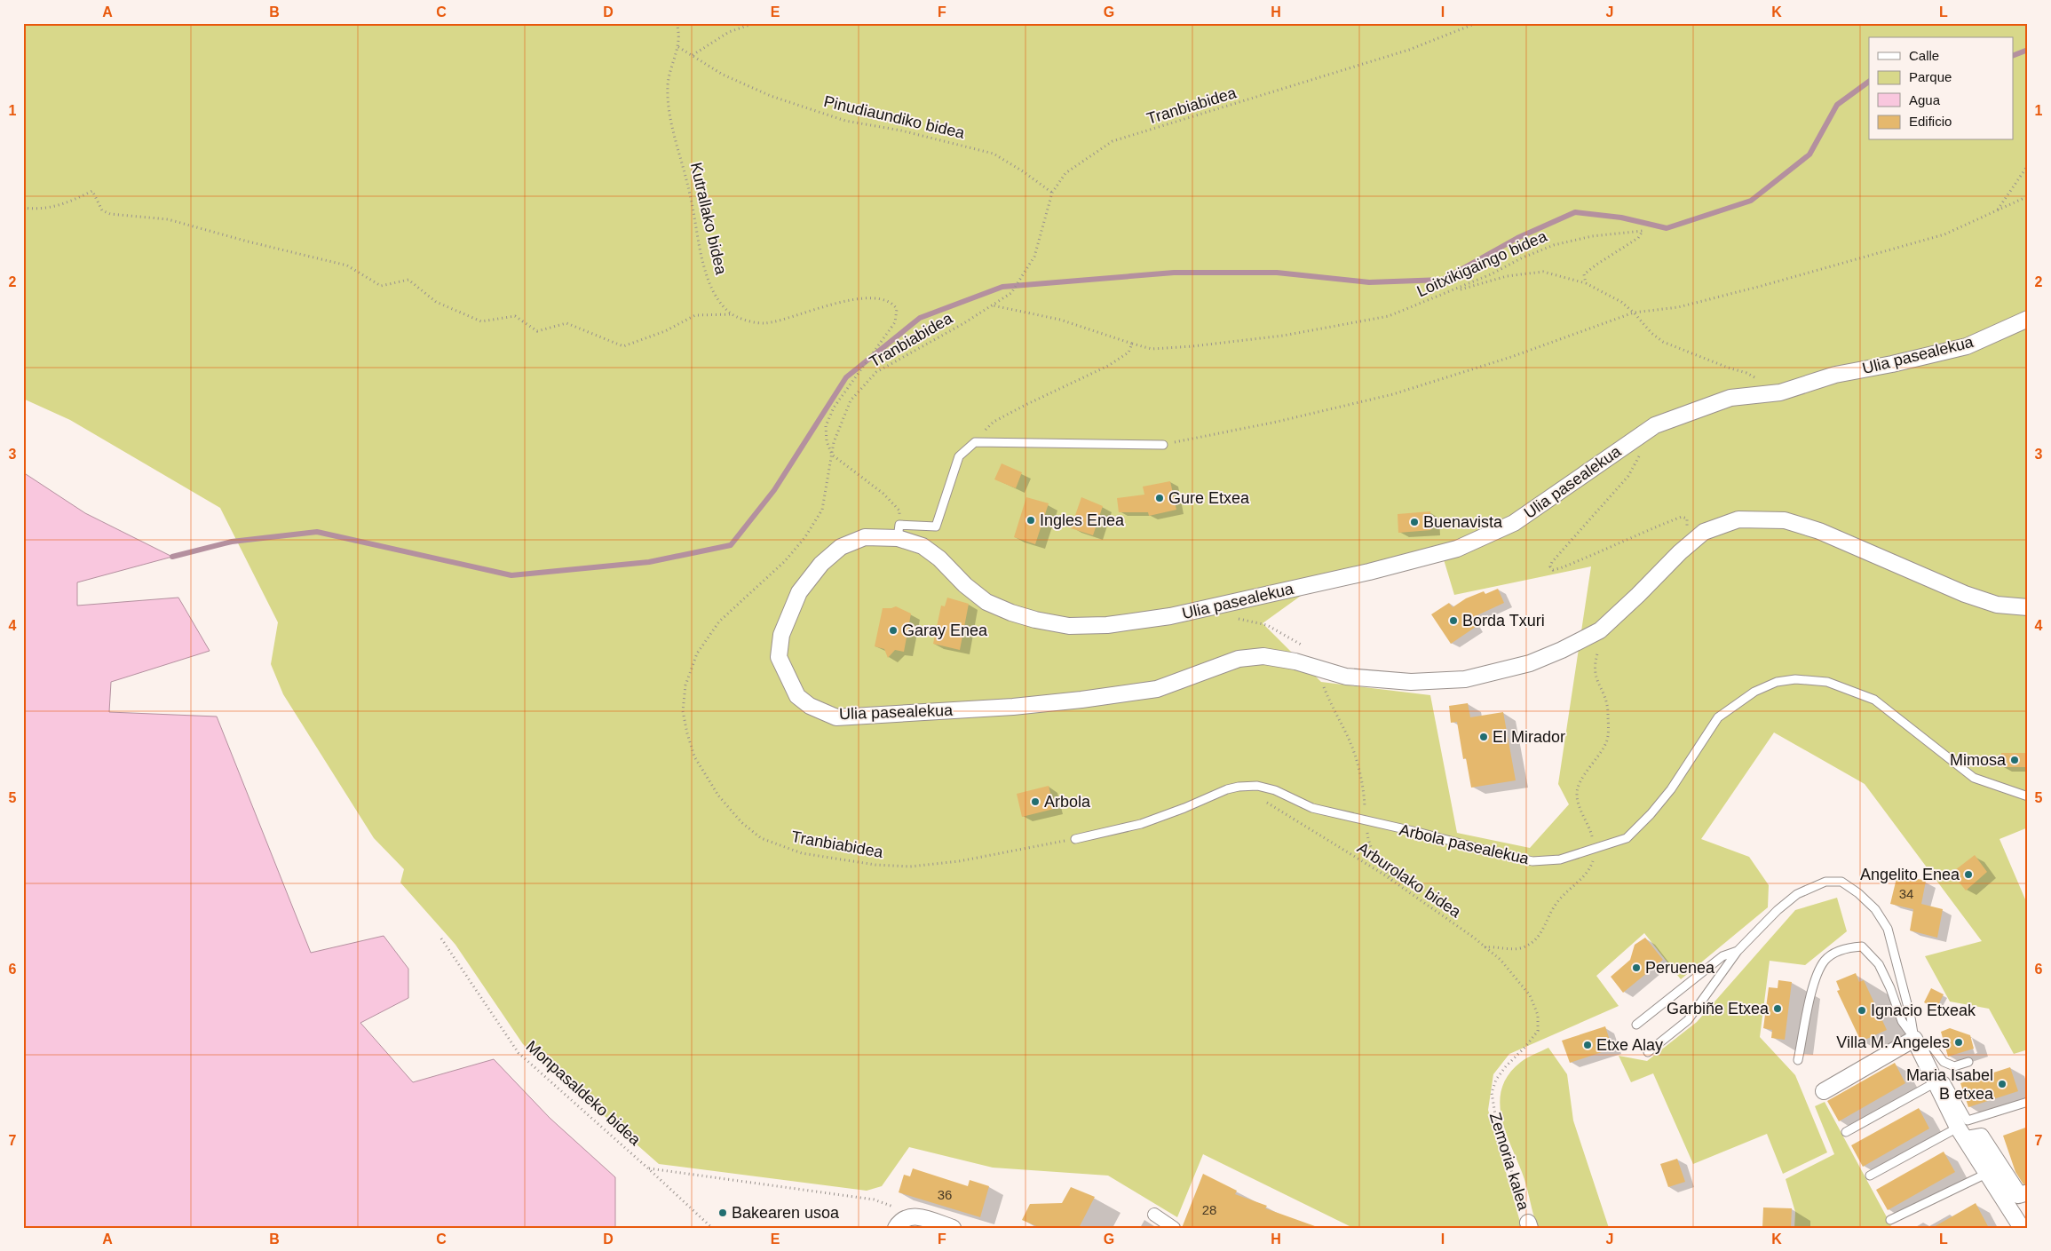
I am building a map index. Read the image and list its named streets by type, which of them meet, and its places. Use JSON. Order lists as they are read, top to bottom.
{
  "streets": {
    "street": ["Ulia pasealekua"],
    "lane": ["Arbola pasealekua"],
    "path": [
      "Tranbiabidea",
      "Pinudiaundiko bidea",
      "Kutrallako bidea",
      "Loitxikigaingo bidea",
      "Arburolako bidea",
      "Monpasaldeko bidea",
      "Zemoria kalea"
    ]
  },
  "crossings": [
    ["Tranbiabidea", "Pinudiaundiko bidea"],
    ["Tranbiabidea", "Loitxikigaingo bidea"],
    ["Tranbiabidea", "Arbola pasealekua"],
    ["Pinudiaundiko bidea", "Kutrallako bidea"],
    ["Arburolako bidea", "Zemoria kalea"]
  ],
  "places": [
    "Gure Etxea",
    "Ingles Enea",
    "Buenavista",
    "Borda Txuri",
    "Garay Enea",
    "El Mirador",
    "Mimosa",
    "Arbola",
    "Angelito Enea",
    "Peruenea",
    "Garbiñe Etxea",
    "Ignacio Etxeak",
    "Villa M. Angeles",
    "Etxe Alay",
    "Maria Isabel B etxea",
    "Bakearen usoa"
  ],
  "house_numbers": ["34", "36", "28"],
  "legend": [
    "Calle",
    "Parque",
    "Agua",
    "Edificio"
  ],
  "grid": {
    "columns": [
      "A",
      "B",
      "C",
      "D",
      "E",
      "F",
      "G",
      "H",
      "I",
      "J",
      "K",
      "L"
    ],
    "rows": [
      "1",
      "2",
      "3",
      "4",
      "5",
      "6",
      "7"
    ]
  }
}
